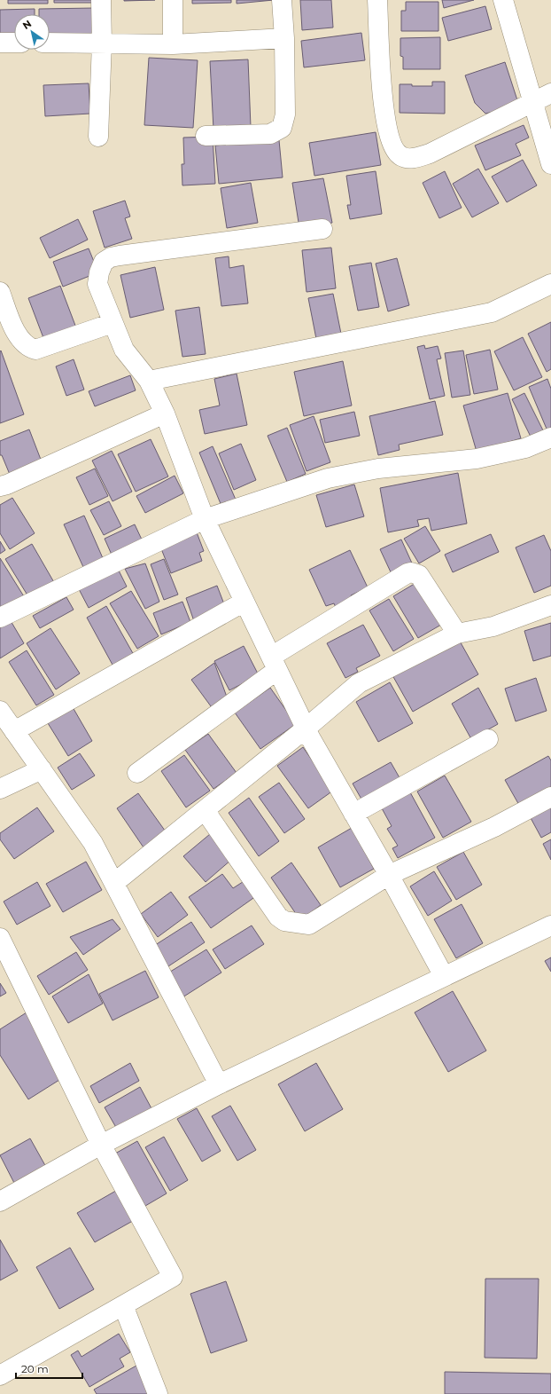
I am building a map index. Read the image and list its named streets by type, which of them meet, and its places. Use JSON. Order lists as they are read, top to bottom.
{
  "scale_bar": "20 m",
  "north": "top left"
}
